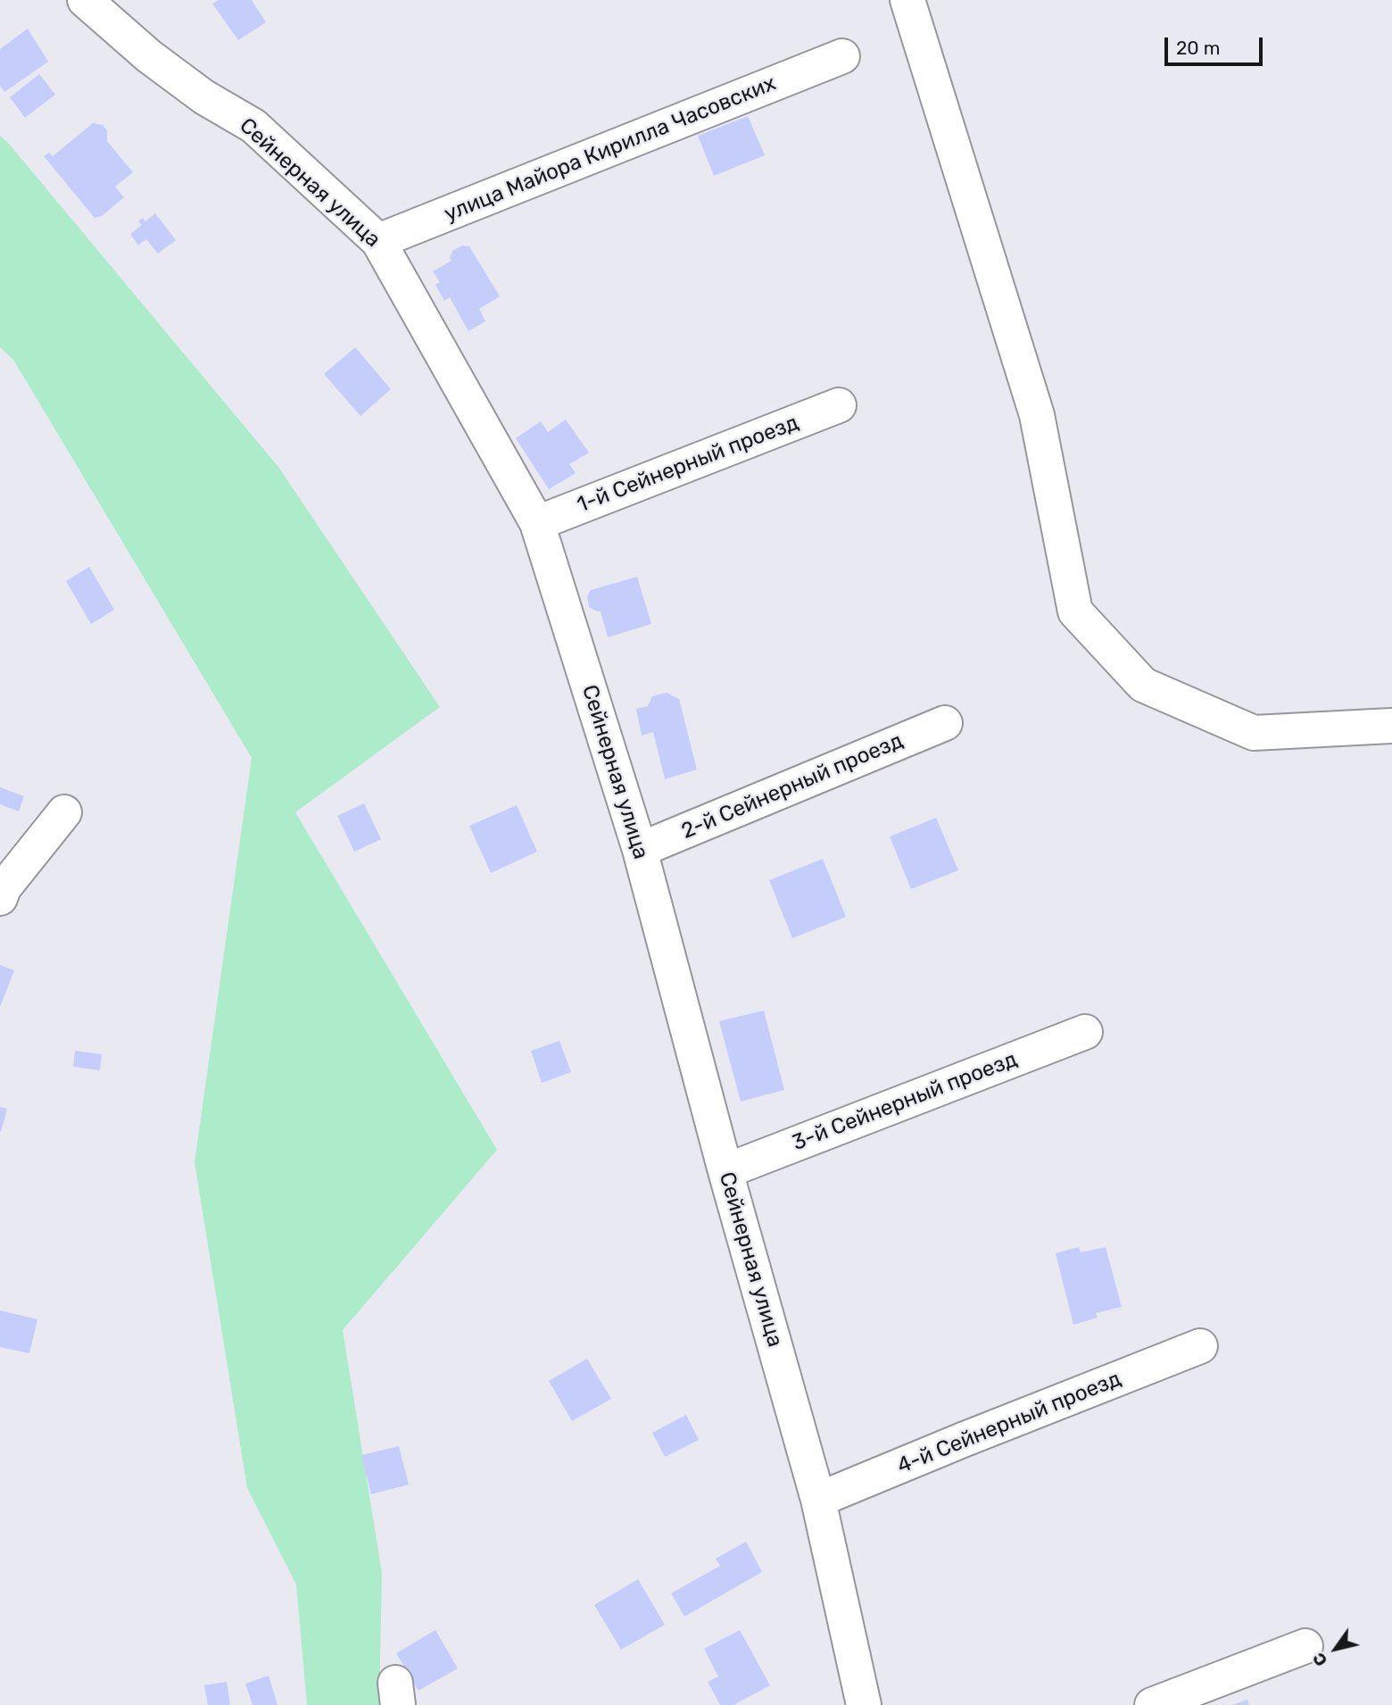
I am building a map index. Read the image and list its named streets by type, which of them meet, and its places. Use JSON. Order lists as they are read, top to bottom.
{
  "streets": {
    "lane": [
      "улица Майора Кирилла Часовских",
      "Сейнерная улица",
      "1-й Сейнерный проезд",
      "2-й Сейнерный проезд",
      "3-й Сейнерный проезд",
      "4-й Сейнерный проезд"
    ]
  },
  "crossings": [
    ["улица Майора Кирилла Часовских", "Сейнерная улица"],
    ["Сейнерная улица", "1-й Сейнерный проезд"],
    ["Сейнерная улица", "2-й Сейнерный проезд"],
    ["Сейнерная улица", "3-й Сейнерный проезд"],
    ["Сейнерная улица", "4-й Сейнерный проезд"]
  ],
  "scale_bar": "20 m",
  "north": "bottom left"
}
